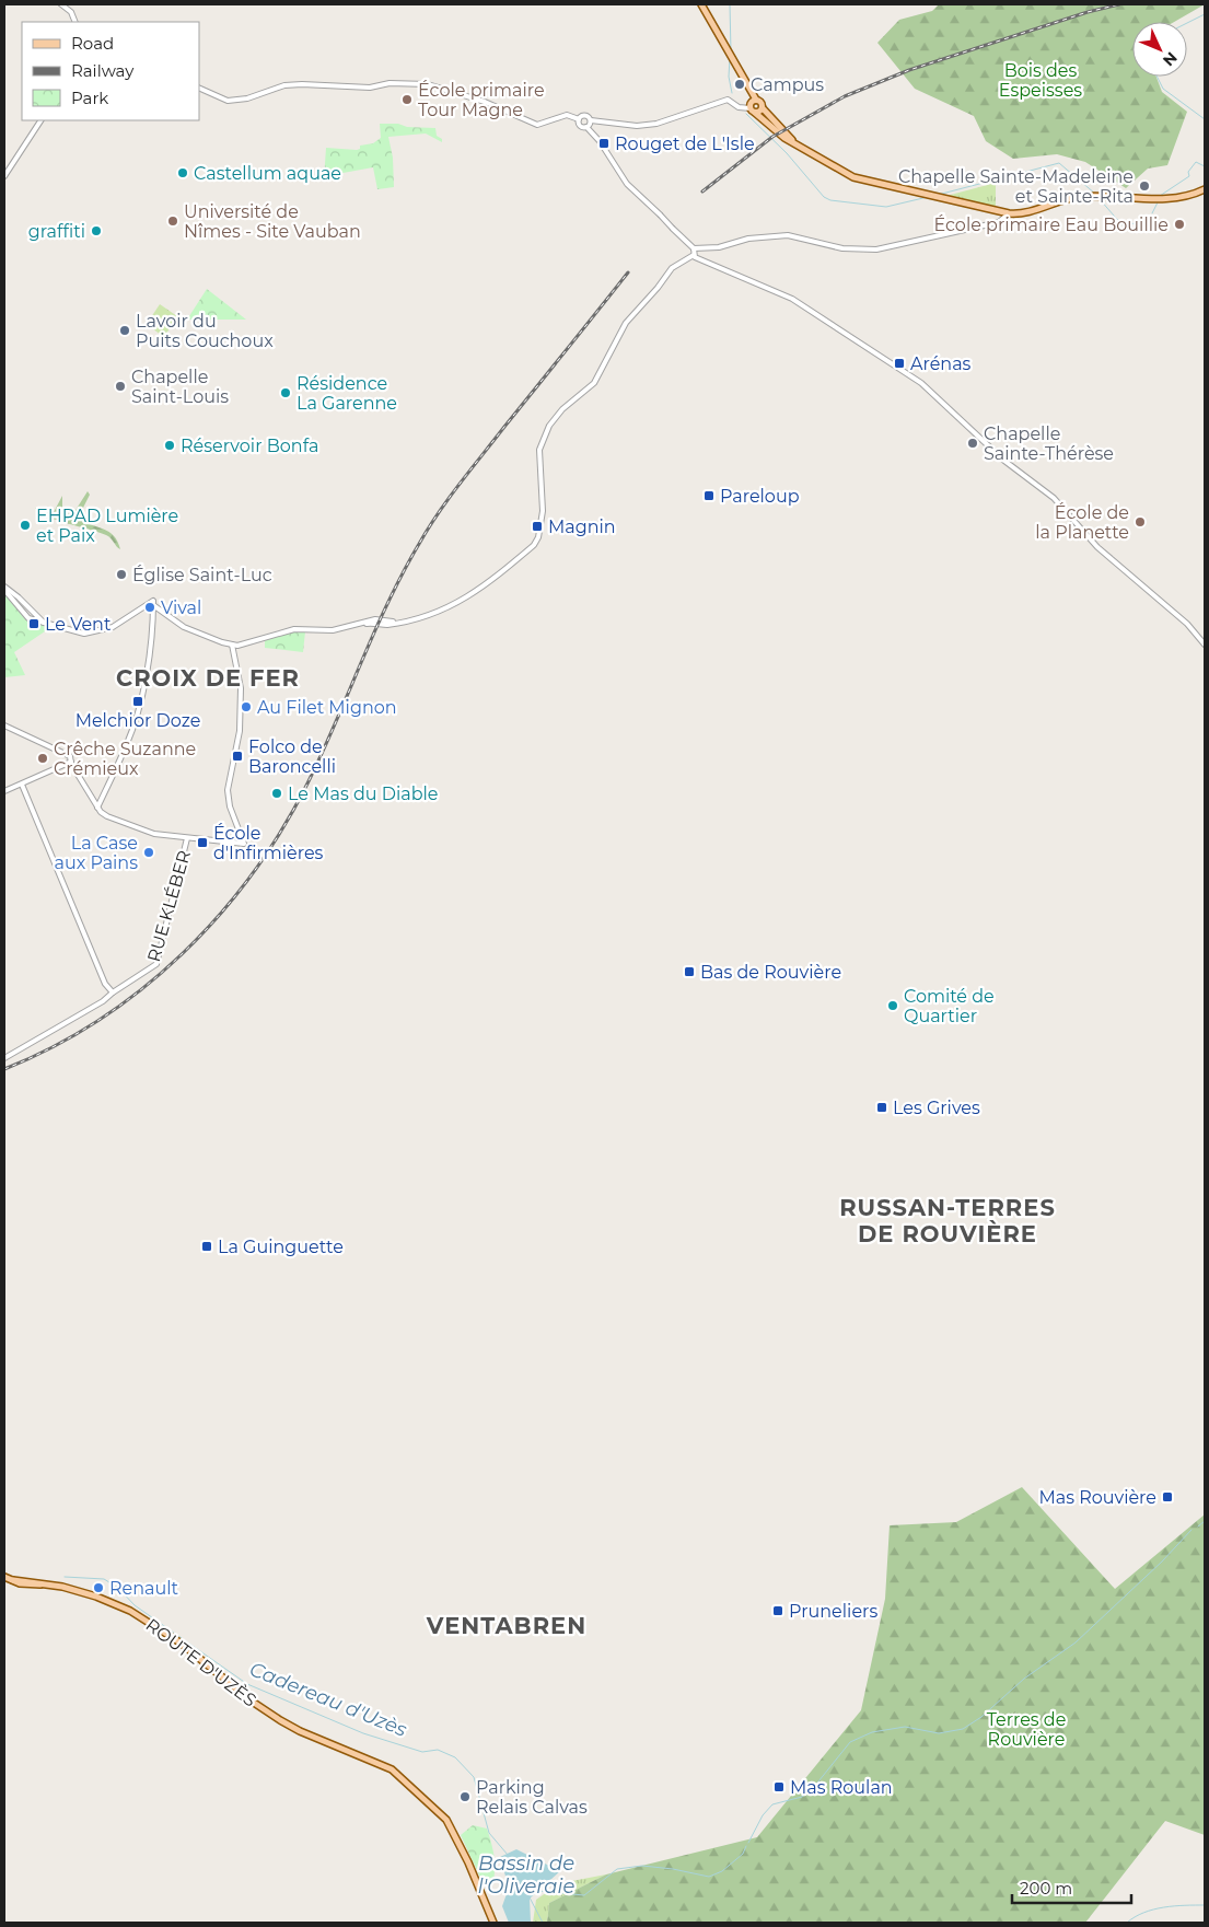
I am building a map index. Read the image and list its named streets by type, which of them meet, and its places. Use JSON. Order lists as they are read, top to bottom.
{
  "streets": {
    "main road": ["ROUTE D'UZÈS"],
    "street": ["RUE KLÉBER"]
  },
  "districts": ["CROIX DE FER", "RUSSAN-TERRES DE ROUVIÈRE", "VENTABREN"],
  "water": ["Cadereau d'Uzès", "Bassin de l'Oliveraie"],
  "parks": ["Bois des Espeisses", "Terres de Rouvière"],
  "places": {
    "other": [
      "Campus",
      "École primaire Tour Magne",
      "Castellum aquae",
      "Chapelle Sainte-Madeleine et Sainte-Rita",
      "Université de Nîmes - Site Vauban",
      "École primaire Eau Bouillie",
      "graffiti",
      "Lavoir du Puits Couchoux",
      "Chapelle Saint-Louis",
      "Résidence La Garenne",
      "Chapelle Sainte-Thérèse",
      "Réservoir Bonfa",
      "École de la Planette",
      "EHPAD Lumière et Paix",
      "Église Saint-Luc",
      "Vival",
      "Au Filet Mignon",
      "Crêche Suzanne Crémieux",
      "Le Mas du Diable",
      "La Case aux Pains",
      "Comité de Quartier",
      "Renault",
      "Parking Relais Calvas"
    ],
    "transit": [
      "Rouget de L'Isle",
      "Arénas",
      "Pareloup",
      "Magnin",
      "Le Vent",
      "Melchior Doze",
      "Folco de Baroncelli",
      "École d'Infirmières",
      "Bas de Rouvière",
      "Les Grives",
      "La Guinguette",
      "Mas Rouvière",
      "Pruneliers",
      "Mas Roulan"
    ]
  },
  "legend": ["Road", "Railway", "Park"],
  "scale_bar": "200 m",
  "north": "bottom right"
}
